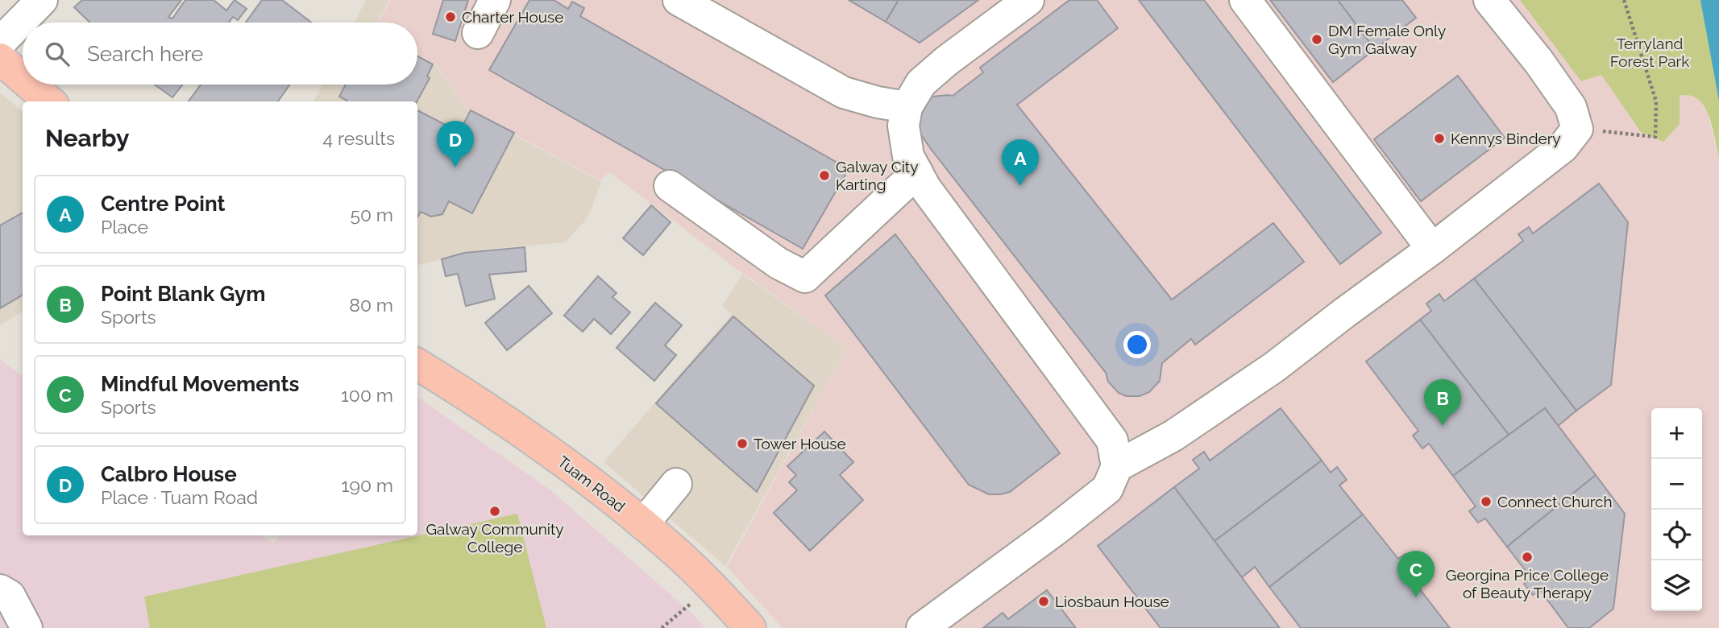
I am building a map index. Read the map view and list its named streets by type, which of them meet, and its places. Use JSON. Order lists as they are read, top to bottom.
{
  "streets": {
    "main road": ["Tuam Road"]
  },
  "parks": ["Terryland Forest Park"],
  "places": [
    "Charter House",
    "DM Female Only Gym Galway",
    "Kennys Bindery",
    "Galway City Karting",
    "Tower House",
    "Connect Church",
    "Galway Community College",
    "Georgina Price College of Beauty Therapy",
    "Liosbaun House"
  ],
  "page": {
    "search": "Search here",
    "heading": ["Nearby", "4 results"],
    "pins": [
      "D",
      "A",
      "B",
      "C"
    ],
    "list": [
      {
        "mark": "A",
        "name": "Centre Point",
        "note": "Place",
        "value": "50 m"
      },
      {
        "mark": "B",
        "name": "Point Blank Gym",
        "note": "Sports",
        "value": "80 m"
      },
      {
        "mark": "C",
        "name": "Mindful Movements",
        "note": "Sports",
        "value": "100 m"
      },
      {
        "mark": "D",
        "name": "Calbro House",
        "note": "Place · Tuam Road",
        "value": "190 m"
      }
    ],
    "map_buttons": ["+", "−"]
  }
}
